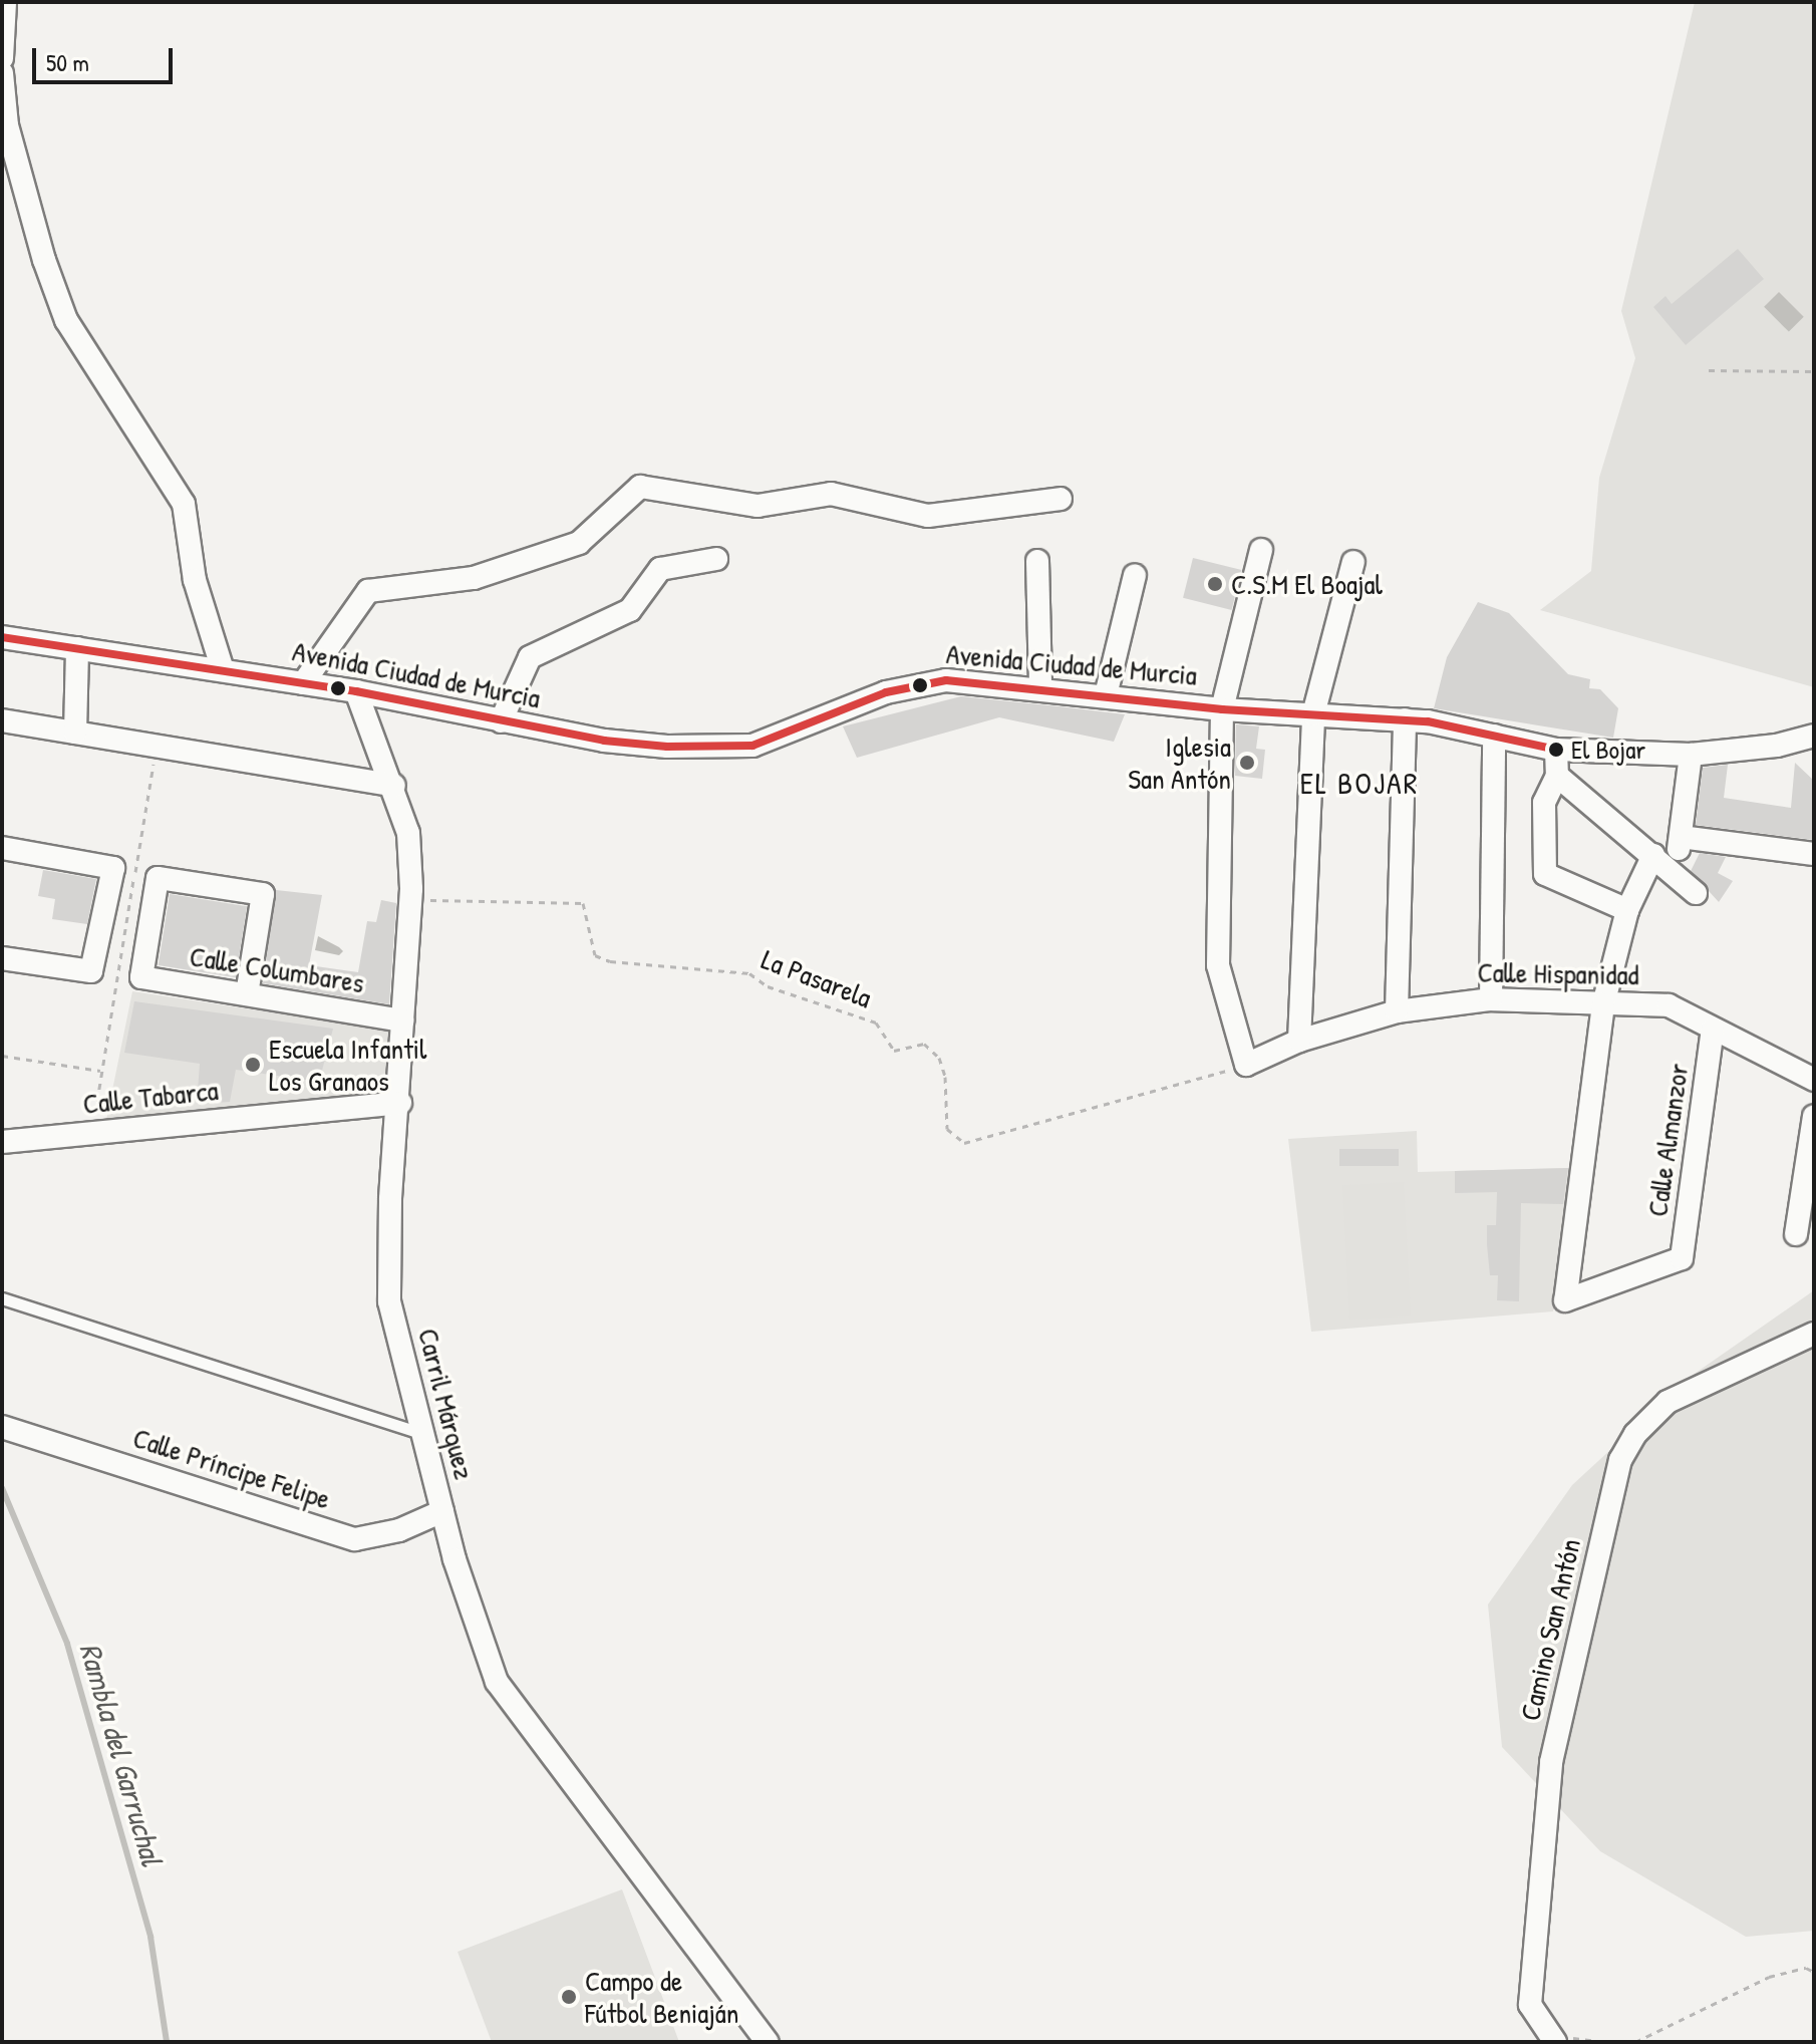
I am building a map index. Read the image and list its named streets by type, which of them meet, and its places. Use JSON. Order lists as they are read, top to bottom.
{
  "streets": {
    "street": [
      "Avenida Ciudad de Murcia",
      "Calle Columbares",
      "Calle Hispanidad",
      "Calle Tabarca",
      "Calle Almanzor",
      "Carril Márquez",
      "Calle Príncipe Felipe",
      "Camino San Antón"
    ],
    "path": ["La Pasarela"]
  },
  "crossings": [
    ["Avenida Ciudad de Murcia", "Carril Márquez"],
    ["Calle Columbares", "Carril Márquez"],
    ["Calle Hispanidad", "La Pasarela"],
    ["Calle Hispanidad", "Calle Almanzor"],
    ["La Pasarela", "Carril Márquez"],
    ["Calle Tabarca", "Carril Márquez"],
    ["Carril Márquez", "Calle Príncipe Felipe"]
  ],
  "districts": ["EL BOJAR"],
  "water": ["Rambla del Garruchal"],
  "places": [
    "C.S.M El Boajal",
    "El Bojar",
    "Iglesia San Antón",
    "Escuela Infantil Los Granaos",
    "Campo de Fútbol Beniaján"
  ],
  "scale_bar": "50 m"
}
